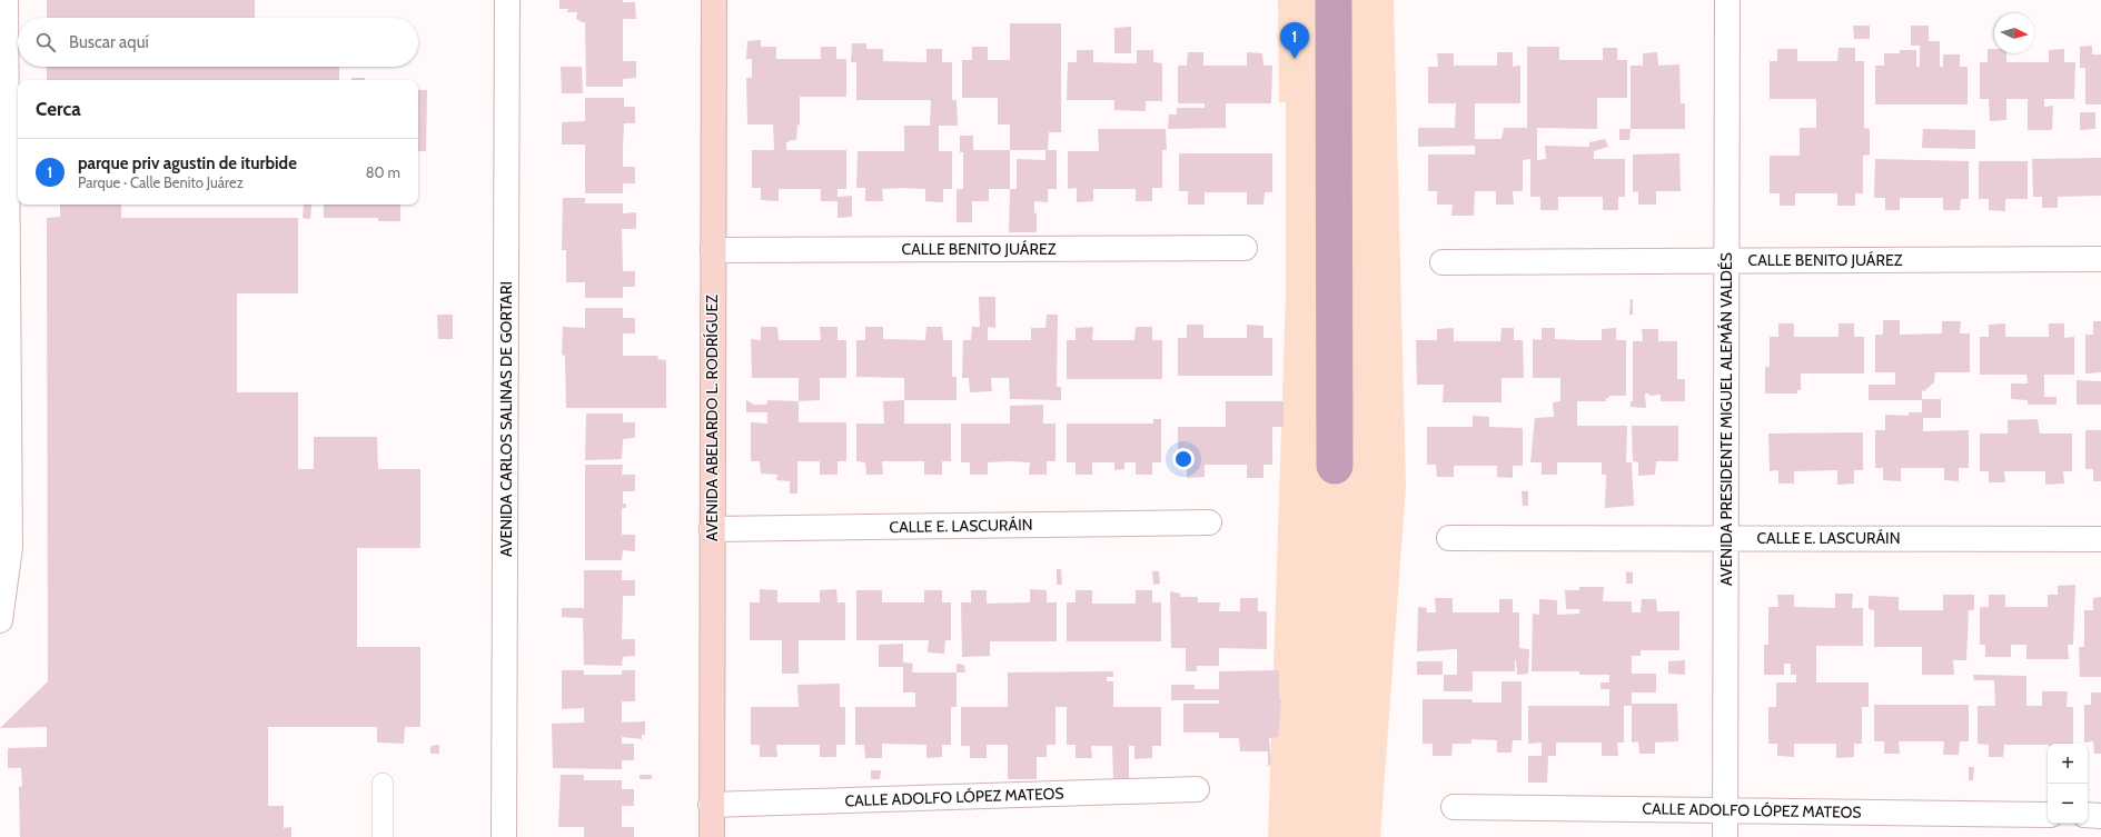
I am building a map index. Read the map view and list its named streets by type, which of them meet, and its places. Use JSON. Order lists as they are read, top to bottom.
{
  "streets": {
    "street": [
      "CALLE BENITO JUÁREZ",
      "AVENIDA ABELARDO L. RODRÍGUEZ",
      "AVENIDA CARLOS SALINAS DE GORTARI",
      "AVENIDA PRESIDENTE MIGUEL ALEMÁN VALDÉS",
      "CALLE E. LASCURÁIN",
      "CALLE ADOLFO LÓPEZ MATEOS"
    ]
  },
  "crossings": [
    ["CALLE BENITO JUÁREZ", "AVENIDA ABELARDO L. RODRÍGUEZ"],
    ["CALLE BENITO JUÁREZ", "AVENIDA PRESIDENTE MIGUEL ALEMÁN VALDÉS"],
    ["AVENIDA ABELARDO L. RODRÍGUEZ", "CALLE E. LASCURÁIN"],
    ["AVENIDA ABELARDO L. RODRÍGUEZ", "CALLE ADOLFO LÓPEZ MATEOS"],
    ["AVENIDA PRESIDENTE MIGUEL ALEMÁN VALDÉS", "CALLE E. LASCURÁIN"],
    ["AVENIDA PRESIDENTE MIGUEL ALEMÁN VALDÉS", "CALLE ADOLFO LÓPEZ MATEOS"]
  ],
  "north": "right",
  "page": {
    "search": "Buscar aquí",
    "pins": "1",
    "heading": "Cerca",
    "list": [
      {
        "mark": "1",
        "name": "parque priv agustin de iturbide",
        "note": "Parque · Calle Benito Juárez",
        "value": "80 m"
      }
    ],
    "map_buttons": ["+", "−"]
  }
}
